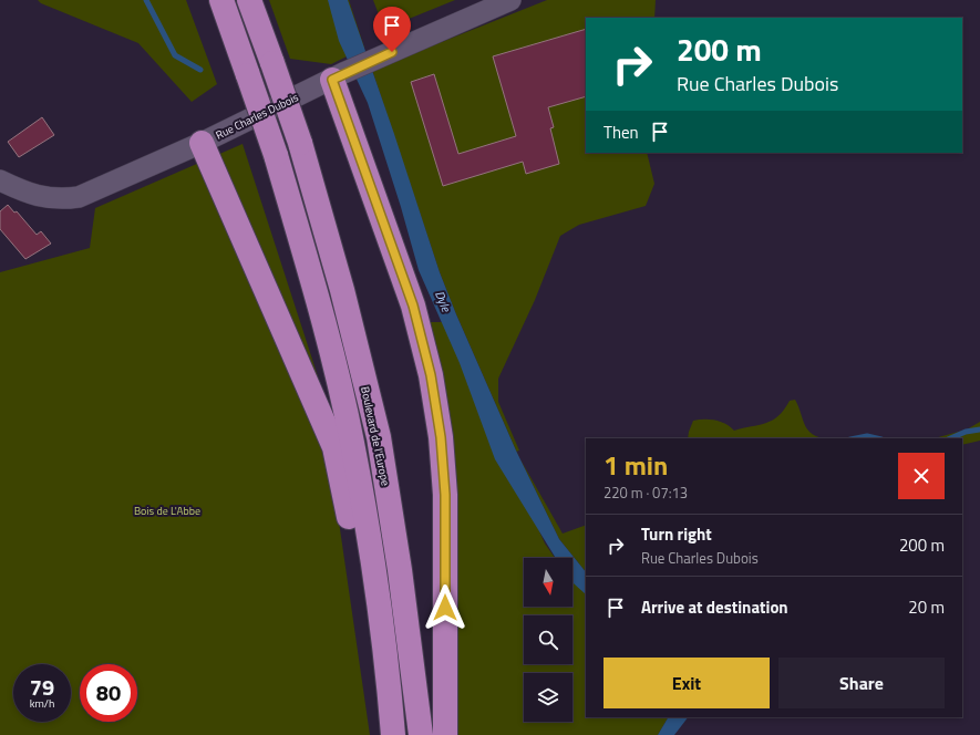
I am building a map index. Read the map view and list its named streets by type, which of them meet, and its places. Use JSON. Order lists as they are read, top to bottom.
{
  "streets": {
    "highway": ["Boulevard de l'Europe"],
    "street": ["Rue Charles Dubois"]
  },
  "water": ["Dyle"],
  "parks": ["Bois de L'Abbe"],
  "north": "bottom",
  "page": {
    "turn": ["200 m", "Rue Charles Dubois"],
    "then": "Then",
    "heading": ["1 min", "220 m · 07:13"],
    "list": [
      {
        "name": "Turn right",
        "note": "Rue Charles Dubois",
        "value": "200 m"
      },
      {
        "name": "Arrive at destination",
        "value": "20 m"
      }
    ],
    "buttons": ["Exit", "Share"],
    "speed": "79 km/h",
    "limit": "80"
  }
}
